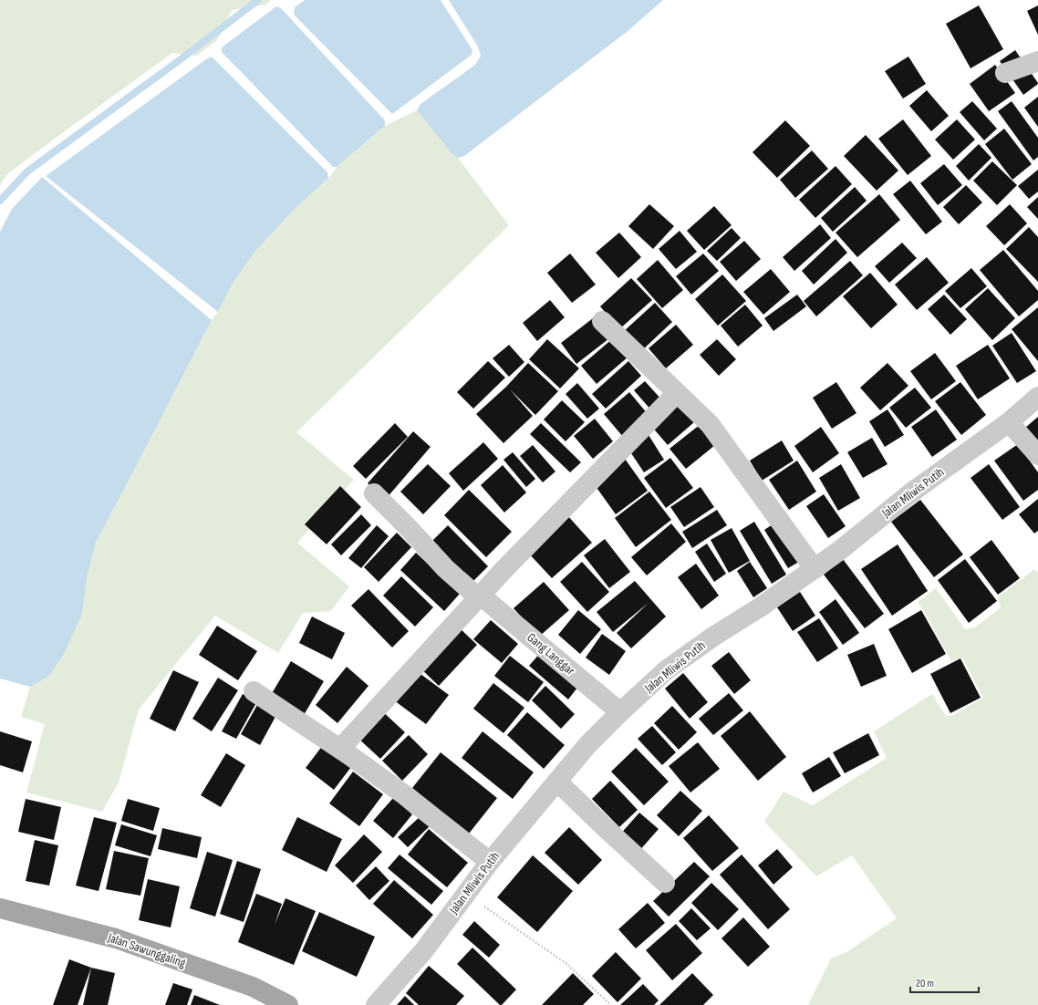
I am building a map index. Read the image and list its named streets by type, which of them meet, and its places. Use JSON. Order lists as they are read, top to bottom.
{
  "streets": {
    "main road": ["Jalan Sawunggaling"],
    "street": ["Jalan Mliwis Putih", "Gang Langgar"]
  },
  "crossings": [
    ["Jalan Mliwis Putih", "Gang Langgar"]
  ],
  "scale_bar": "20 m"
}
